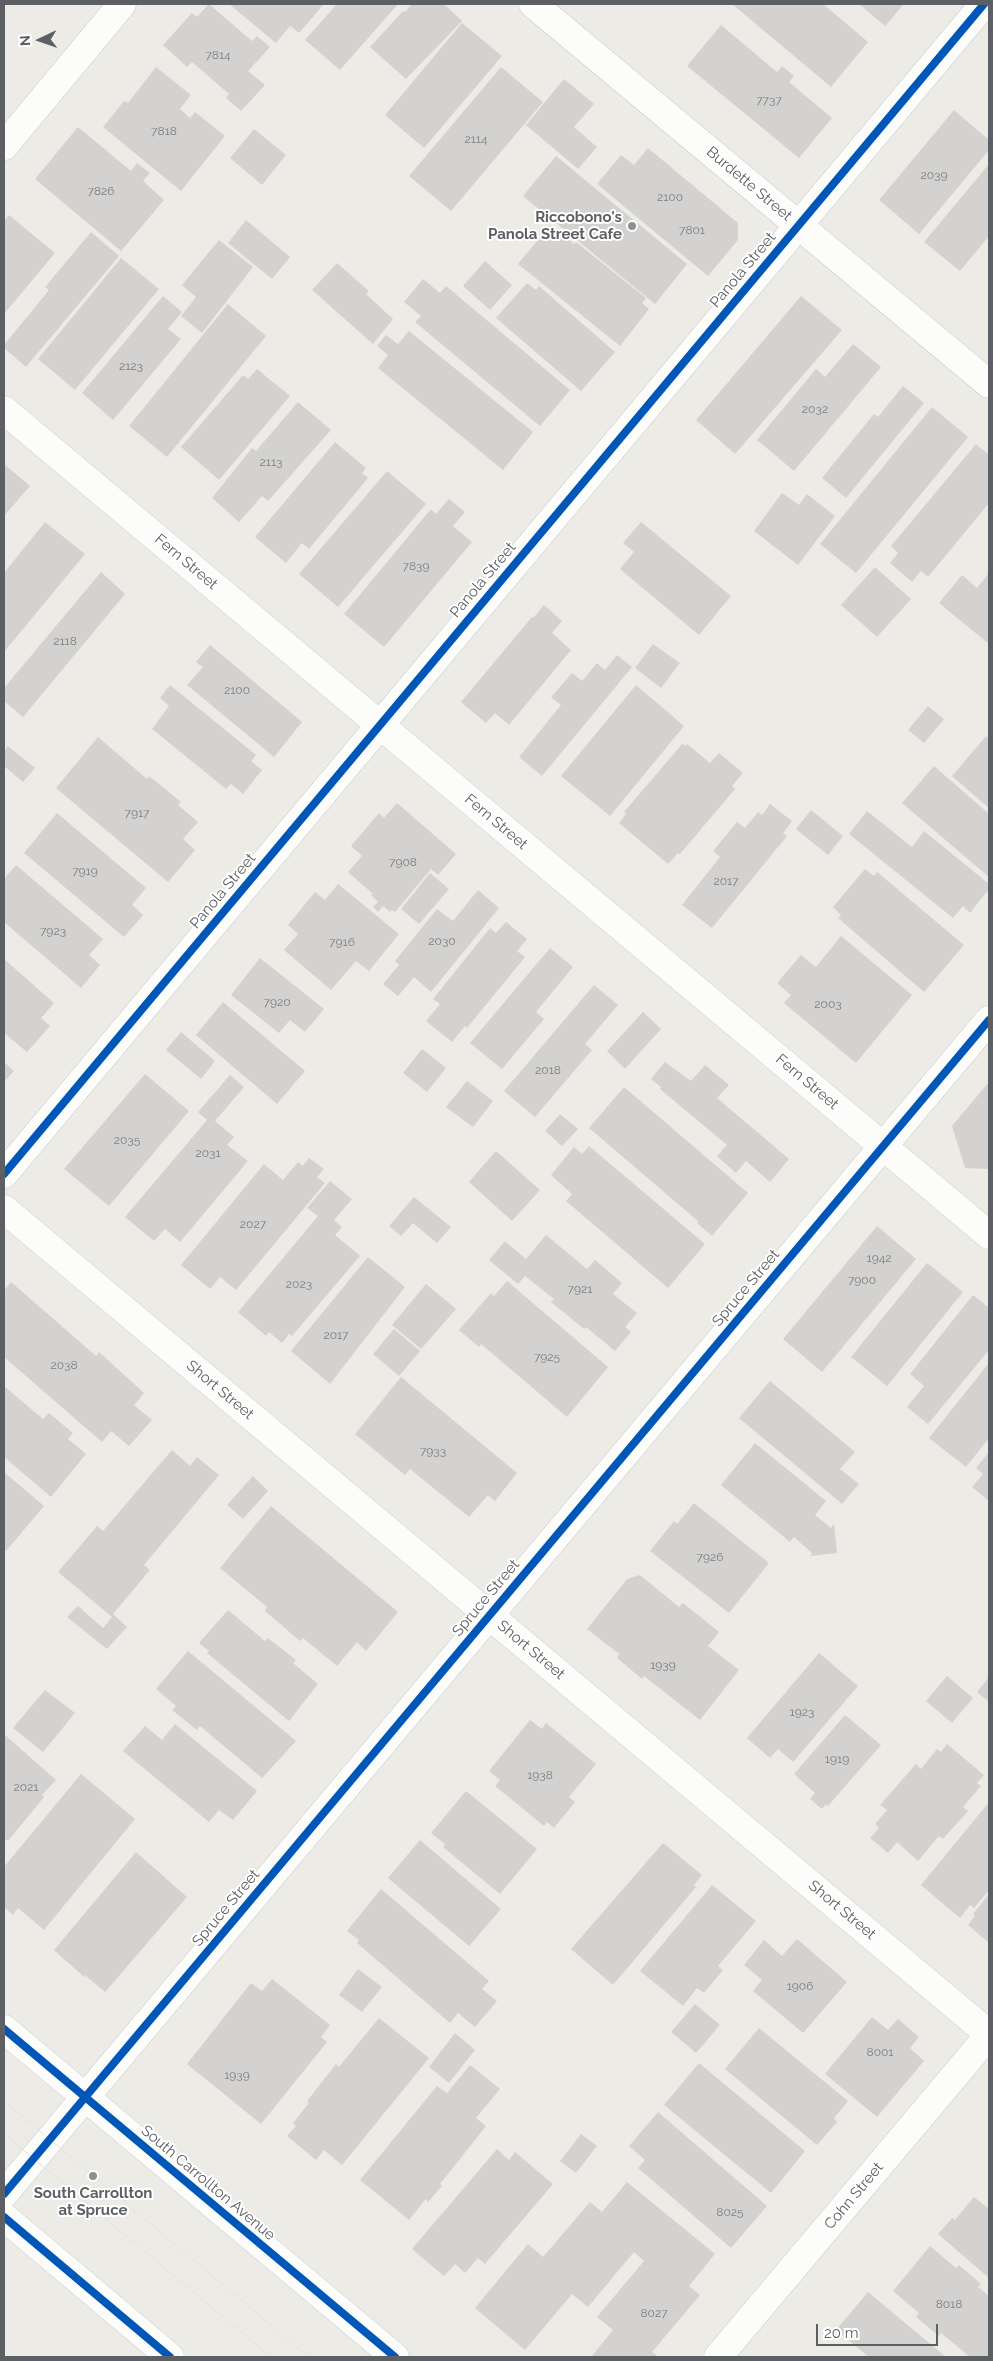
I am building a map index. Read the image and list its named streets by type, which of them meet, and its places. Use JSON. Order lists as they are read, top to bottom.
{
  "streets": {
    "street": [
      "Burdette Street",
      "Panola Street",
      "Fern Street",
      "Spruce Street",
      "Short Street",
      "South Carrollton Avenue",
      "Cohn Street"
    ]
  },
  "crossings": [
    ["Burdette Street", "Panola Street"],
    ["Panola Street", "Fern Street"],
    ["Fern Street", "Spruce Street"],
    ["Spruce Street", "Short Street"],
    ["Spruce Street", "South Carrollton Avenue"],
    ["Short Street", "Cohn Street"]
  ],
  "places": ["Riccobono's Panola Street Cafe", "South Carrollton at Spruce"],
  "house_numbers": [
    "7814",
    "7737",
    "7818",
    "2114",
    "2039",
    "7826",
    "2100",
    "7801",
    "2123",
    "2032",
    "2113",
    "7839",
    "2118",
    "2100",
    "7917",
    "7908",
    "7919",
    "2017",
    "7923",
    "2030",
    "7916",
    "7920",
    "2003",
    "2018",
    "2035",
    "2031",
    "2027",
    "1942",
    "7900",
    "2023",
    "7921",
    "2017",
    "7925",
    "2038",
    "7933",
    "7926",
    "1939",
    "1923",
    "1919",
    "1938",
    "2021",
    "1906",
    "8001",
    "1939",
    "8025",
    "8018",
    "8027"
  ],
  "scale_bar": "20 m",
  "north": "left"
}
